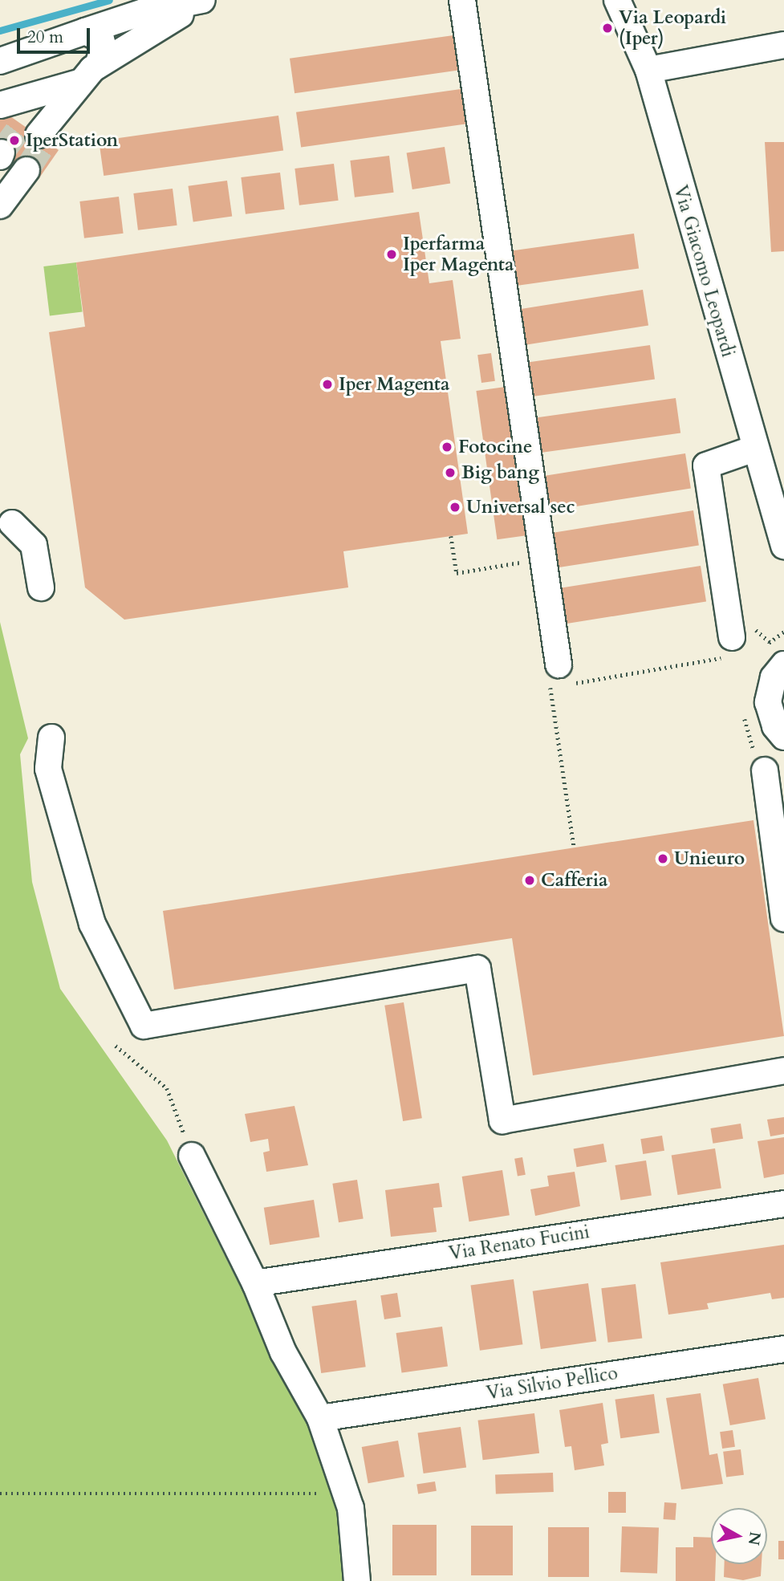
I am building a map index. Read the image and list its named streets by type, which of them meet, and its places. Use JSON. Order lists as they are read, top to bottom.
{
  "streets": {
    "street": ["Via Giacomo Leopardi", "Via Renato Fucini", "Via Silvio Pellico"]
  },
  "places": [
    "Via Leopardi (Iper)",
    "IperStation",
    "Iperfarma Iper Magenta",
    "Iper Magenta",
    "Fotocine",
    "Big bang",
    "Universal sec",
    "Unieuro",
    "Cafferia"
  ],
  "scale_bar": "20 m",
  "north": "right"
}
